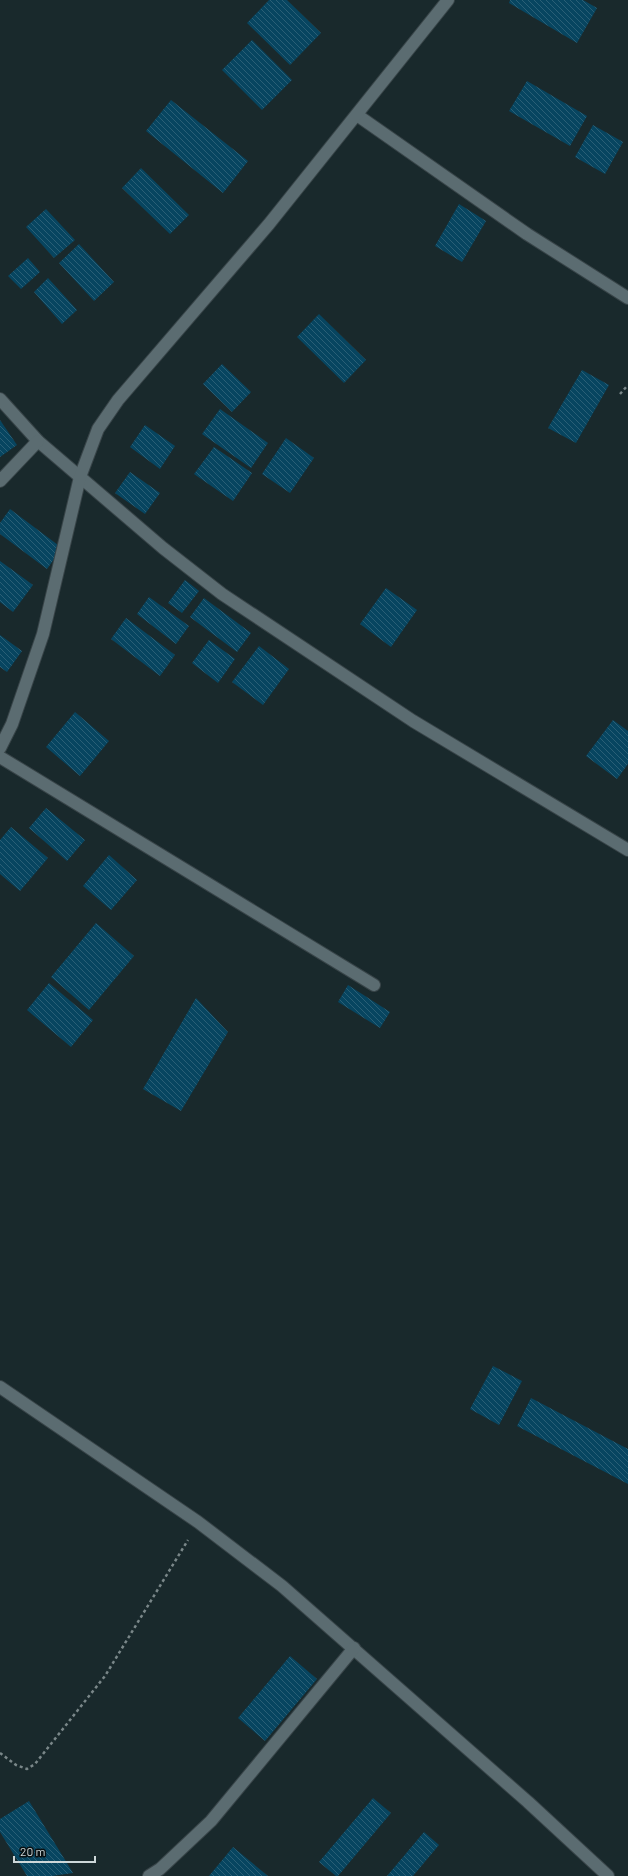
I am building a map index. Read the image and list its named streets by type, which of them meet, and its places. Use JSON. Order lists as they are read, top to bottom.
{
  "scale_bar": "20 m"
}
